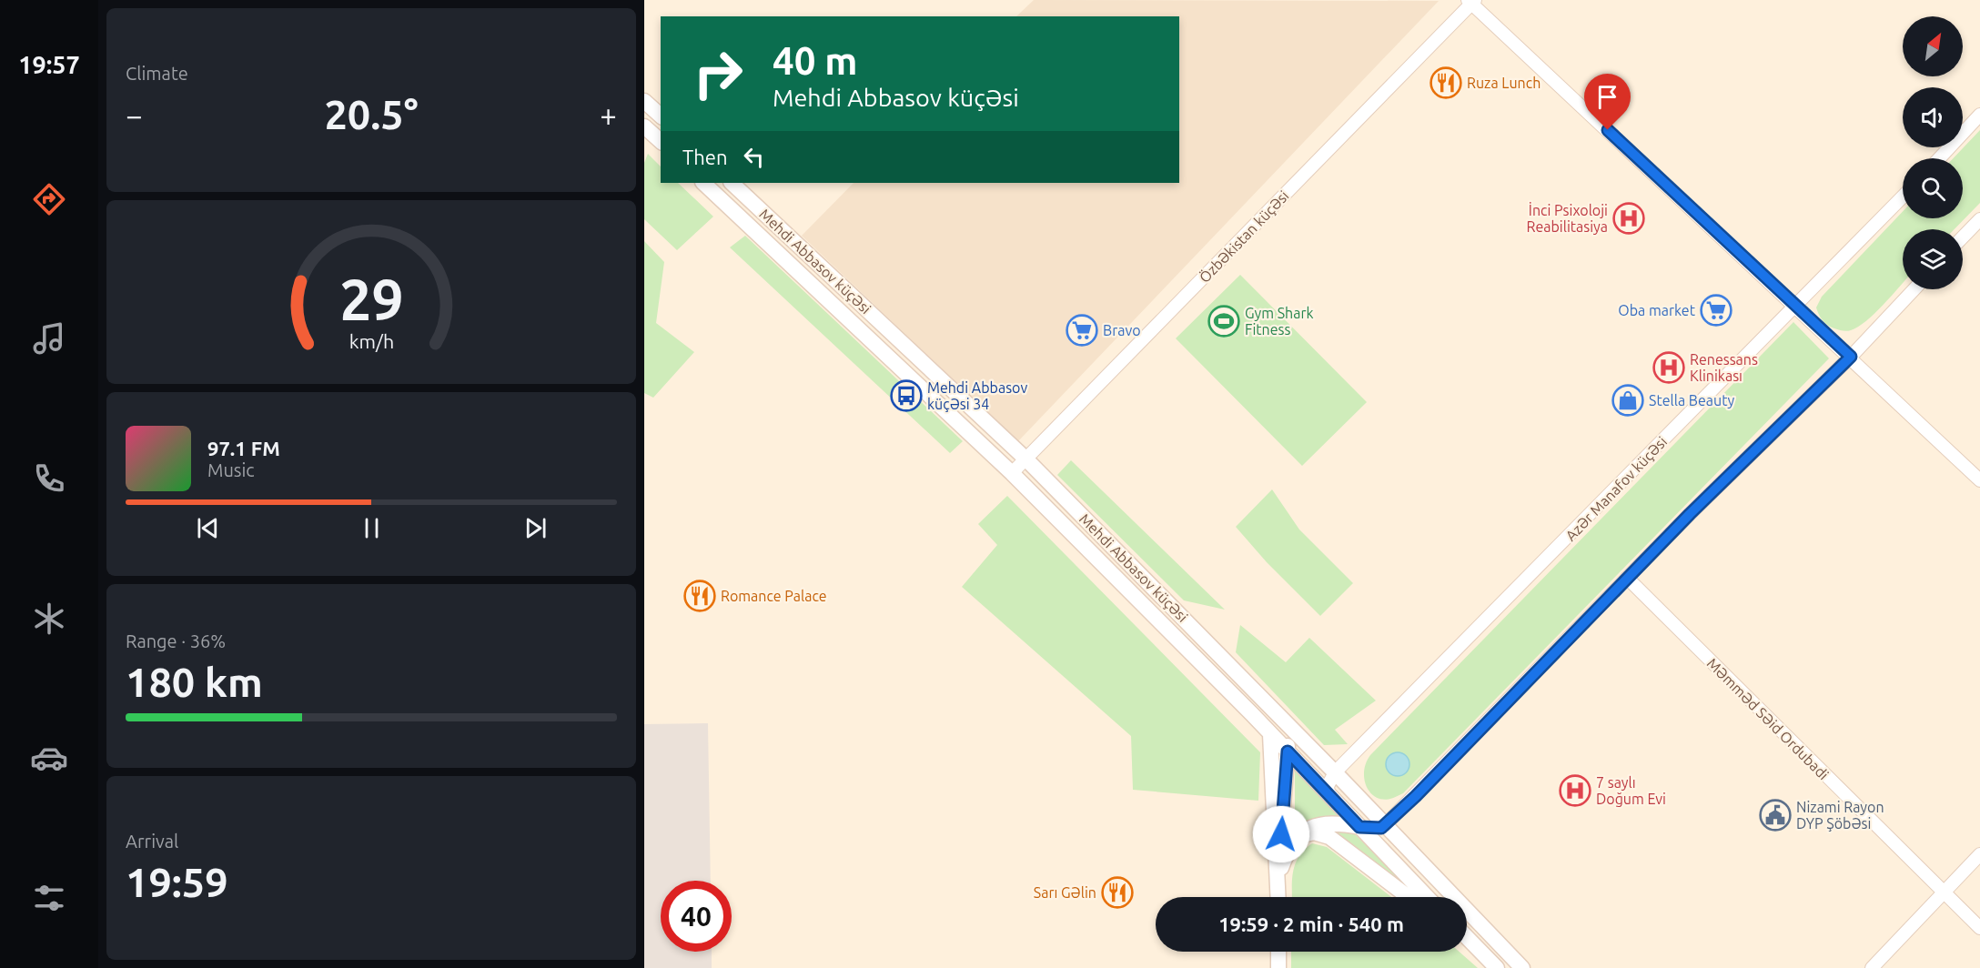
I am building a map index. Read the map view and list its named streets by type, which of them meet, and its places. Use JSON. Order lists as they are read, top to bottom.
{
  "streets": {
    "street": [
      "Özbəkistan küçəsi",
      "Mehdi Abbasov küçəsi",
      "Azər Manafov küçəsi",
      "Məmməd Səid Ordubadi"
    ]
  },
  "crossings": [
    ["Özbəkistan küçəsi", "Mehdi Abbasov küçəsi"],
    ["Mehdi Abbasov küçəsi", "Azər Manafov küçəsi"]
  ],
  "places": {
    "restaurant": ["Ruza Lunch", "Romance Palace", "Sarı Gəlin"],
    "hospital": ["İnci Psixoloji Reabilitasiya", "Renessans Klinikası", "7 saylı Doğum Evi"],
    "supermarket": ["Oba market", "Bravo"],
    "sports": ["Gym Shark Fitness"],
    "bus stop": ["Mehdi Abbasov küçəsi 34"],
    "shop": ["Stella Beauty"],
    "public building": ["Nizami Rayon DYP Şöbəsi"]
  },
  "north": "top right",
  "page": {
    "tabs": "19:57",
    "tile": [
      "Climate",
      ["Range · 36%", "180 km"],
      ["Arrival", "19:59"]
    ],
    "turn": ["40 m", "Mehdi Abbasov küçəsi"],
    "heat": ["−", "20.5°", "+"],
    "then": "Then",
    "song": ["97.1 FM", "Music"],
    "limit": "40",
    "trip": "19:59 · 2 min · 540 m",
    "gauge": ["29", "km/h"]
  }
}
